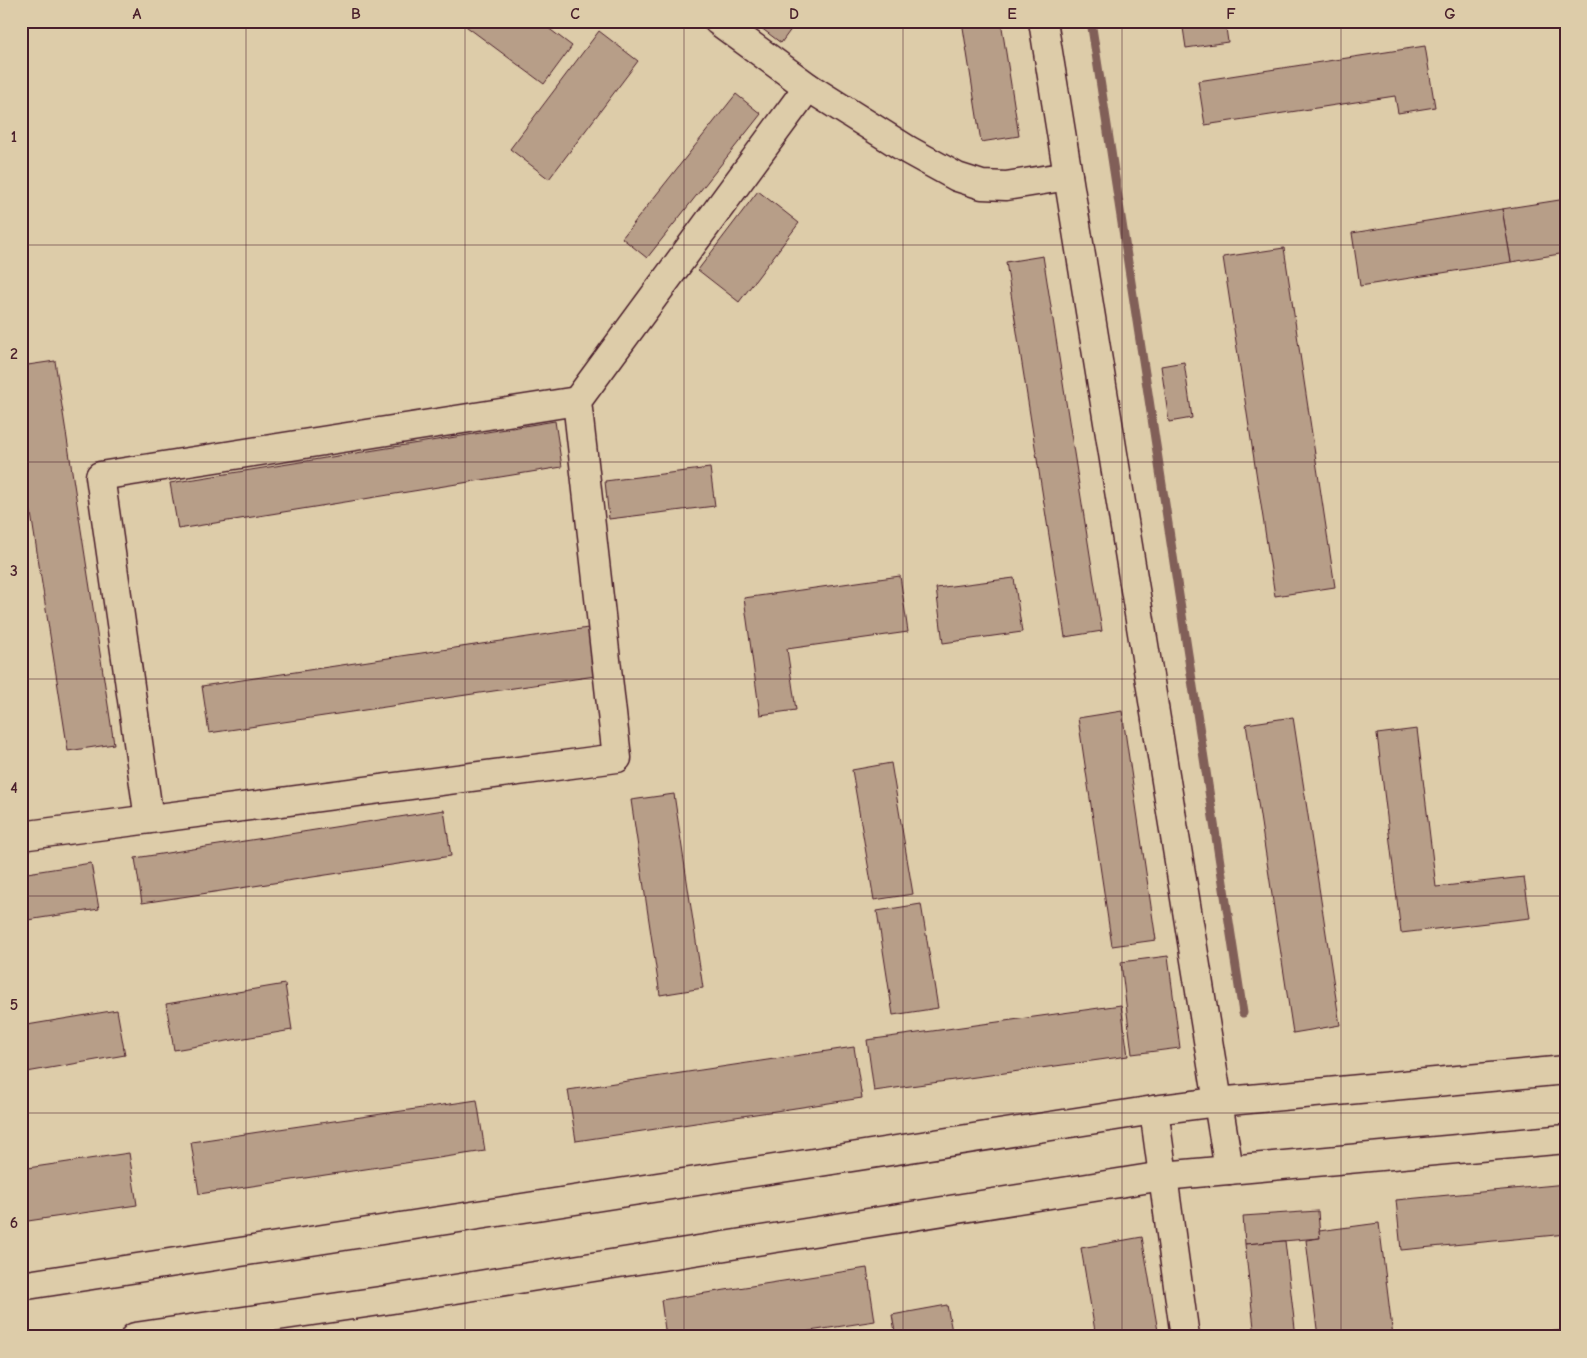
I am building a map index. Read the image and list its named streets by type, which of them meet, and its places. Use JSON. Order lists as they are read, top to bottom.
{
  "grid": {
    "columns": [
      "A",
      "B",
      "C",
      "D",
      "E",
      "F",
      "G"
    ],
    "rows": [
      "1",
      "2",
      "3",
      "4",
      "5",
      "6"
    ]
  }
}
